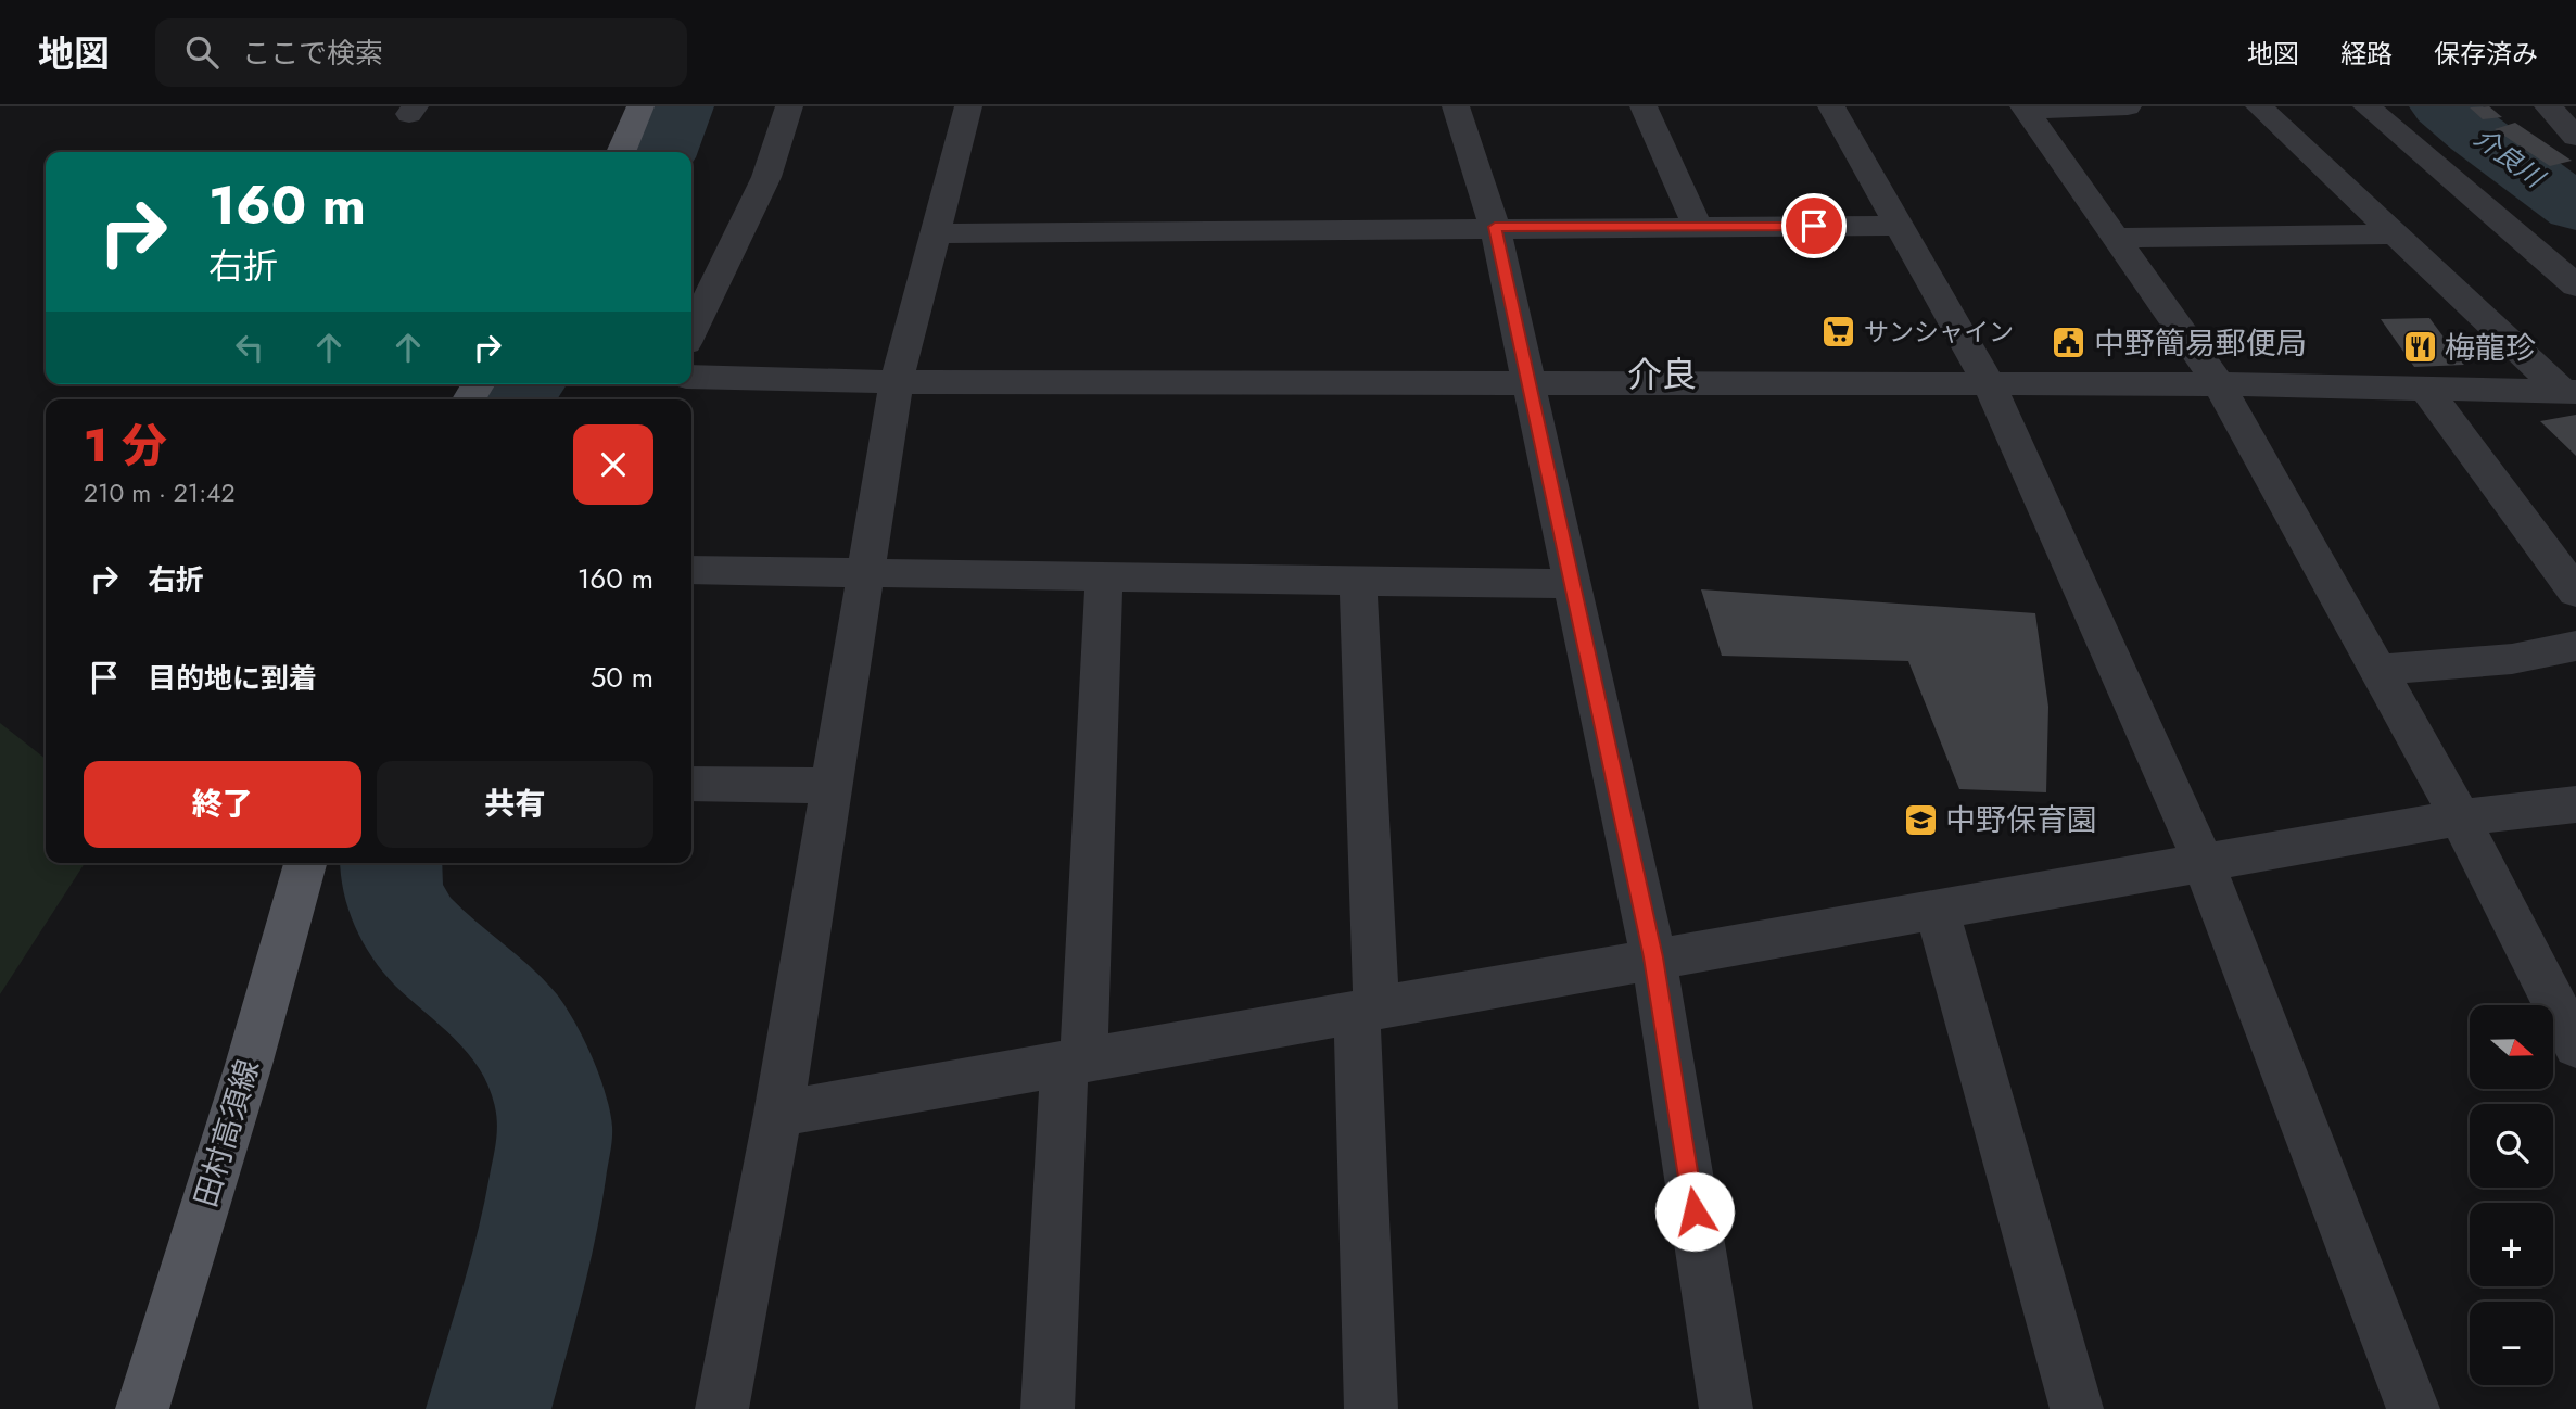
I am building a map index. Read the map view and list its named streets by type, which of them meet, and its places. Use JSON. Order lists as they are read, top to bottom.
{
  "streets": {
    "main road": ["田村高須線"]
  },
  "districts": ["介良"],
  "water": ["介良川"],
  "places": {
    "supermarket": ["サンシャイン"],
    "public building": ["中野簡易郵便局"],
    "restaurant": ["梅龍珍"],
    "school or university": ["中野保育園"]
  },
  "north": "right",
  "page": {
    "header": "地図",
    "search": "ここで検索",
    "nav": ["地図", "経路", "保存済み"],
    "turn": ["160 m", "右折"],
    "heading": ["1 分", "210 m · 21:42"],
    "list": [
      {
        "name": "右折",
        "value": "160 m"
      },
      {
        "name": "目的地に到着",
        "value": "50 m"
      }
    ],
    "buttons": ["終了", "共有"],
    "map_buttons": ["+", "−"]
  }
}
